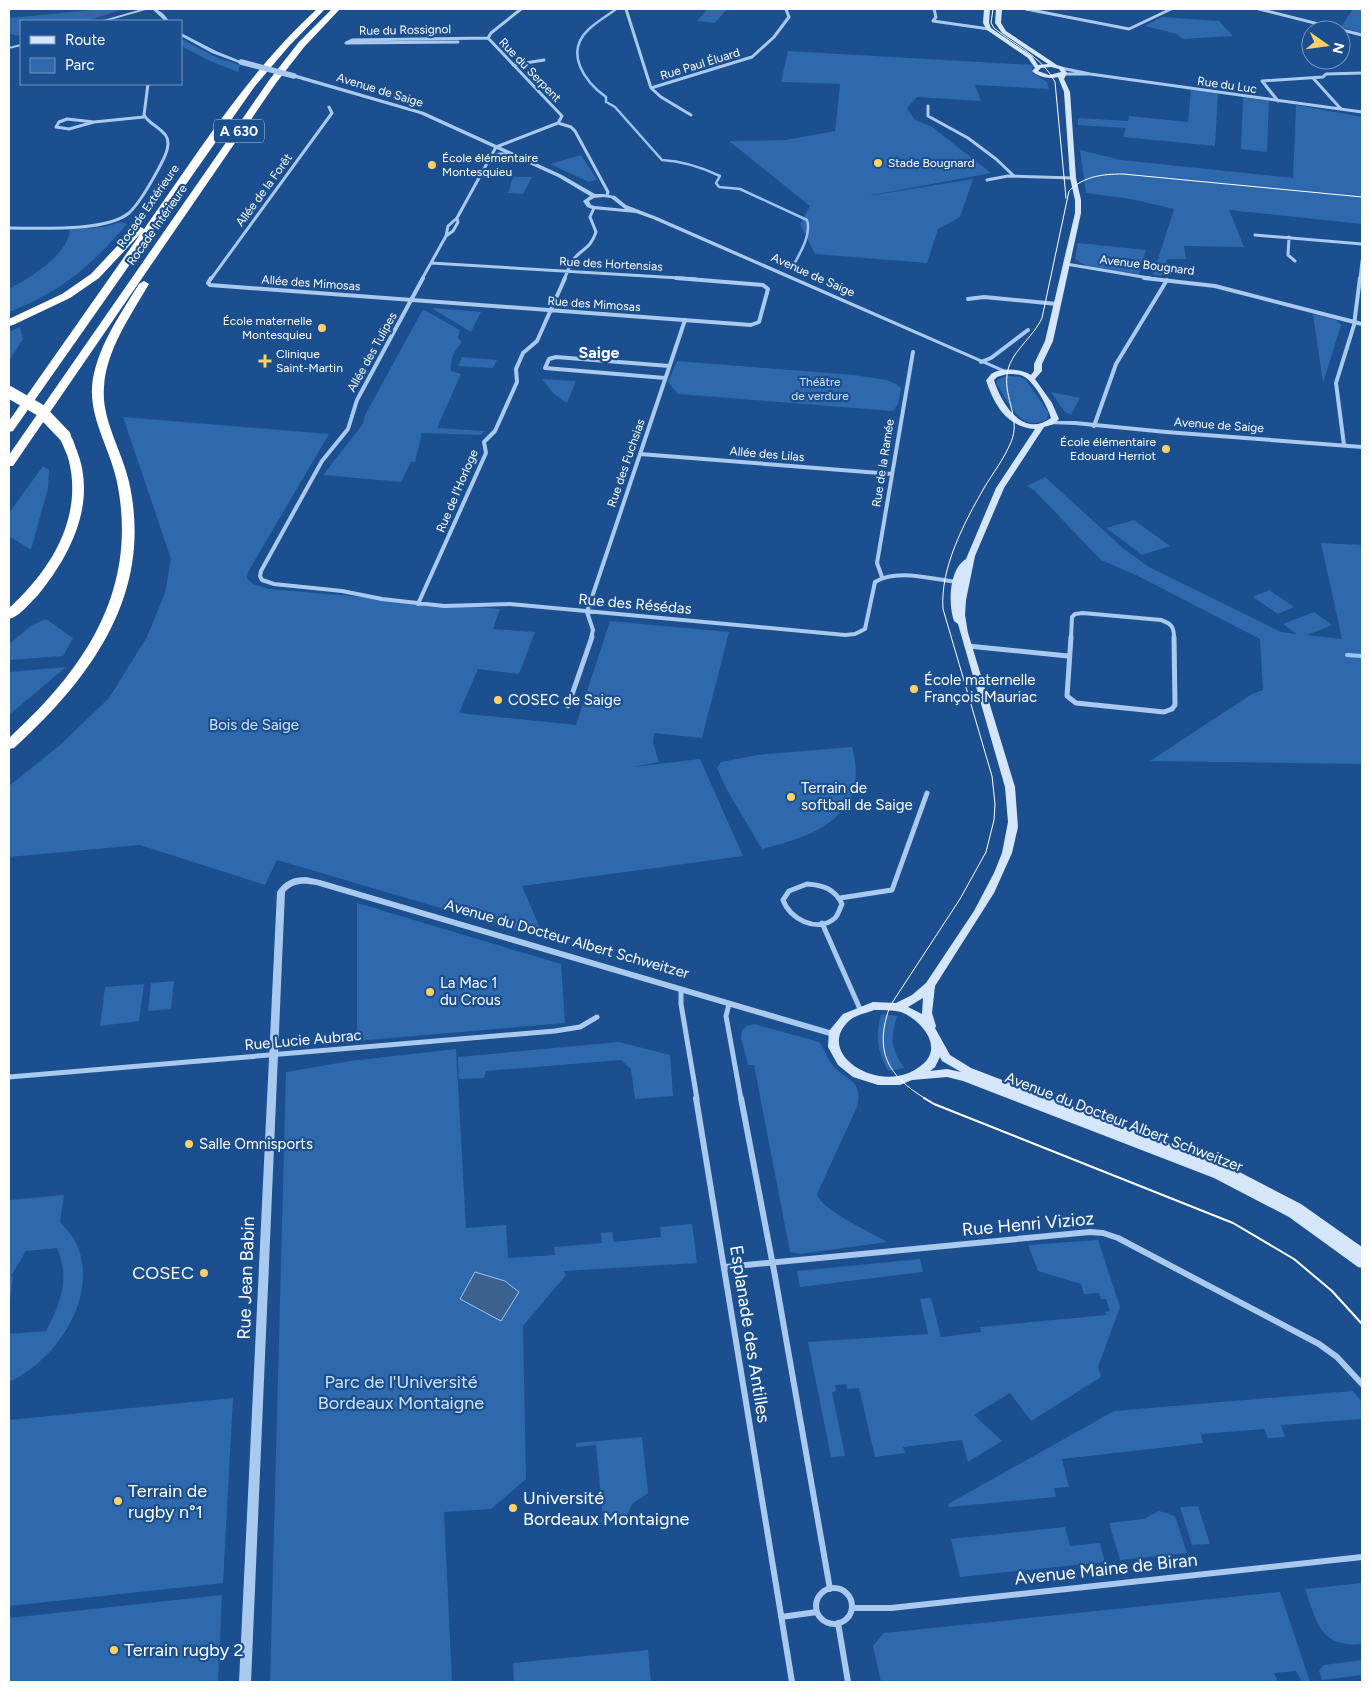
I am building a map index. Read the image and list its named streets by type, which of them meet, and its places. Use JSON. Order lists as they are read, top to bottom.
{
  "streets": {
    "highway": ["A 630", "Rocade Extérieure", "Rocade Intérieure"],
    "main road": ["Avenue du Docteur Albert Schweitzer"],
    "street": [
      "Rue du Rossignol",
      "Rue Paul Éluard",
      "Rue du Serpent",
      "Rue du Luc",
      "Avenue de Saige",
      "Allée de la Forêt",
      "Rue des Hortensias",
      "Avenue Bougnard",
      "Allée des Mimosas",
      "Rue des Mimosas",
      "Allée des Tulipes",
      "Allée des Lilas",
      "Rue des Fuchsias",
      "Rue de la Ramée",
      "Rue de l'Horloge",
      "Rue des Résédas",
      "Rue Lucie Aubrac",
      "Rue Henri Vizioz",
      "Rue Jean Babin",
      "Esplanade des Antilles",
      "Avenue Maine de Biran"
    ]
  },
  "crossings": [
    ["Rue du Rossignol", "Rue du Serpent"],
    ["Rue du Serpent", "Avenue de Saige"],
    ["Avenue de Saige", "Allée des Tulipes"],
    ["Avenue de Saige", "Rue de l'Horloge"],
    ["Allée de la Forêt", "Allée des Mimosas"],
    ["Rue des Hortensias", "Rue des Mimosas"],
    ["Rue des Hortensias", "Allée des Tulipes"],
    ["Rue des Hortensias", "Rue de l'Horloge"],
    ["Allée des Mimosas", "Rue des Mimosas"],
    ["Allée des Mimosas", "Allée des Tulipes"],
    ["Rue des Mimosas", "Allée des Tulipes"],
    ["Rue des Mimosas", "Rue des Fuchsias"],
    ["Rue des Mimosas", "Rue de l'Horloge"],
    ["Allée des Tulipes", "Rue des Résédas"],
    ["Allée des Lilas", "Rue des Fuchsias"],
    ["Allée des Lilas", "Rue de la Ramée"],
    ["Rue des Fuchsias", "Rue des Résédas"],
    ["Rue de la Ramée", "Rue des Résédas"],
    ["Rue de l'Horloge", "Rue des Résédas"],
    ["Avenue du Docteur Albert Schweitzer", "Rue Jean Babin"],
    ["Avenue du Docteur Albert Schweitzer", "Esplanade des Antilles"],
    ["Rue Lucie Aubrac", "Rue Jean Babin"],
    ["Rue Henri Vizioz", "Esplanade des Antilles"],
    ["Esplanade des Antilles", "Avenue Maine de Biran"]
  ],
  "districts": ["Saige"],
  "parks": ["Théâtre de verdure", "Bois de Saige", "Parc de l'Université Bordeaux Montaigne"],
  "places": {
    "other": [
      "Stade Bougnard",
      "École élémentaire Montesquieu",
      "École maternelle Montesquieu",
      "École élémentaire Edouard Herriot",
      "École maternelle François Mauriac",
      "COSEC de Saige",
      "Terrain de softball de Saige",
      "La Mac 1 du Crous",
      "Salle Omnisports",
      "COSEC",
      "Terrain de rugby n°1",
      "Université Bordeaux Montaigne",
      "Terrain rugby 2"
    ],
    "health": ["Clinique Saint-Martin"]
  },
  "legend": ["Route", "Parc"],
  "north": "right"
}
